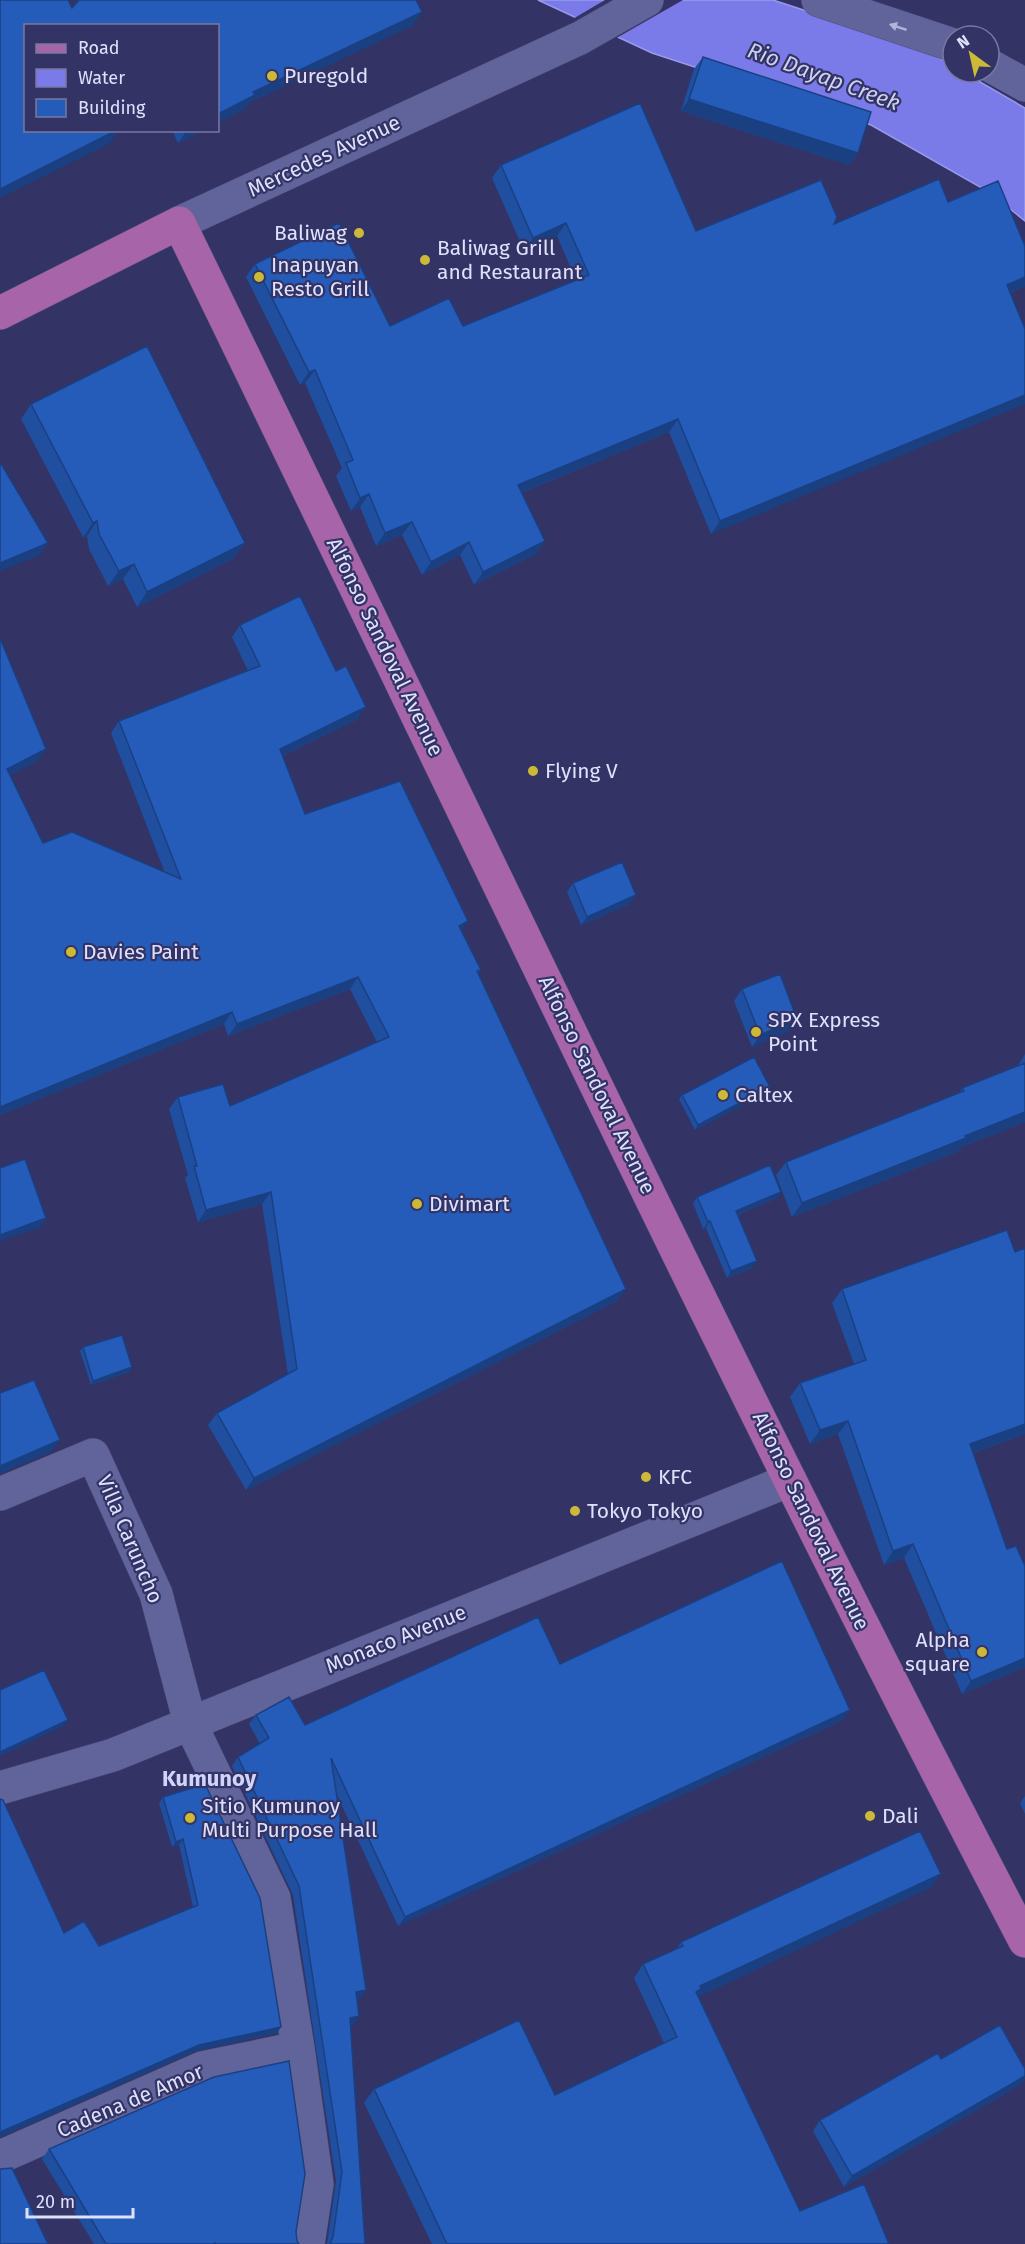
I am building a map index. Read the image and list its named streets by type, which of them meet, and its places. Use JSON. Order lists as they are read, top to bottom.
{
  "streets": {
    "main road": ["Mercedes Avenue", "Alfonso Sandoval Avenue"],
    "street": ["Villa Caruncho", "Monaco Avenue", "Cadena de Amor"]
  },
  "crossings": [
    ["Mercedes Avenue", "Alfonso Sandoval Avenue"],
    ["Alfonso Sandoval Avenue", "Monaco Avenue"],
    ["Villa Caruncho", "Monaco Avenue"]
  ],
  "districts": ["Kumunoy"],
  "water": ["Rio Dayap Creek"],
  "places": [
    "Puregold",
    "Baliwag",
    "Baliwag Grill and Restaurant",
    "Inapuyan Resto Grill",
    "Flying V",
    "Davies Paint",
    "SPX Express Point",
    "Caltex",
    "Divimart",
    "KFC",
    "Tokyo Tokyo",
    "Alpha square",
    "Dali",
    "Sitio Kumunoy Multi Purpose Hall"
  ],
  "legend": ["Road", "Water", "Building"],
  "scale_bar": "20 m",
  "north": "top left"
}
